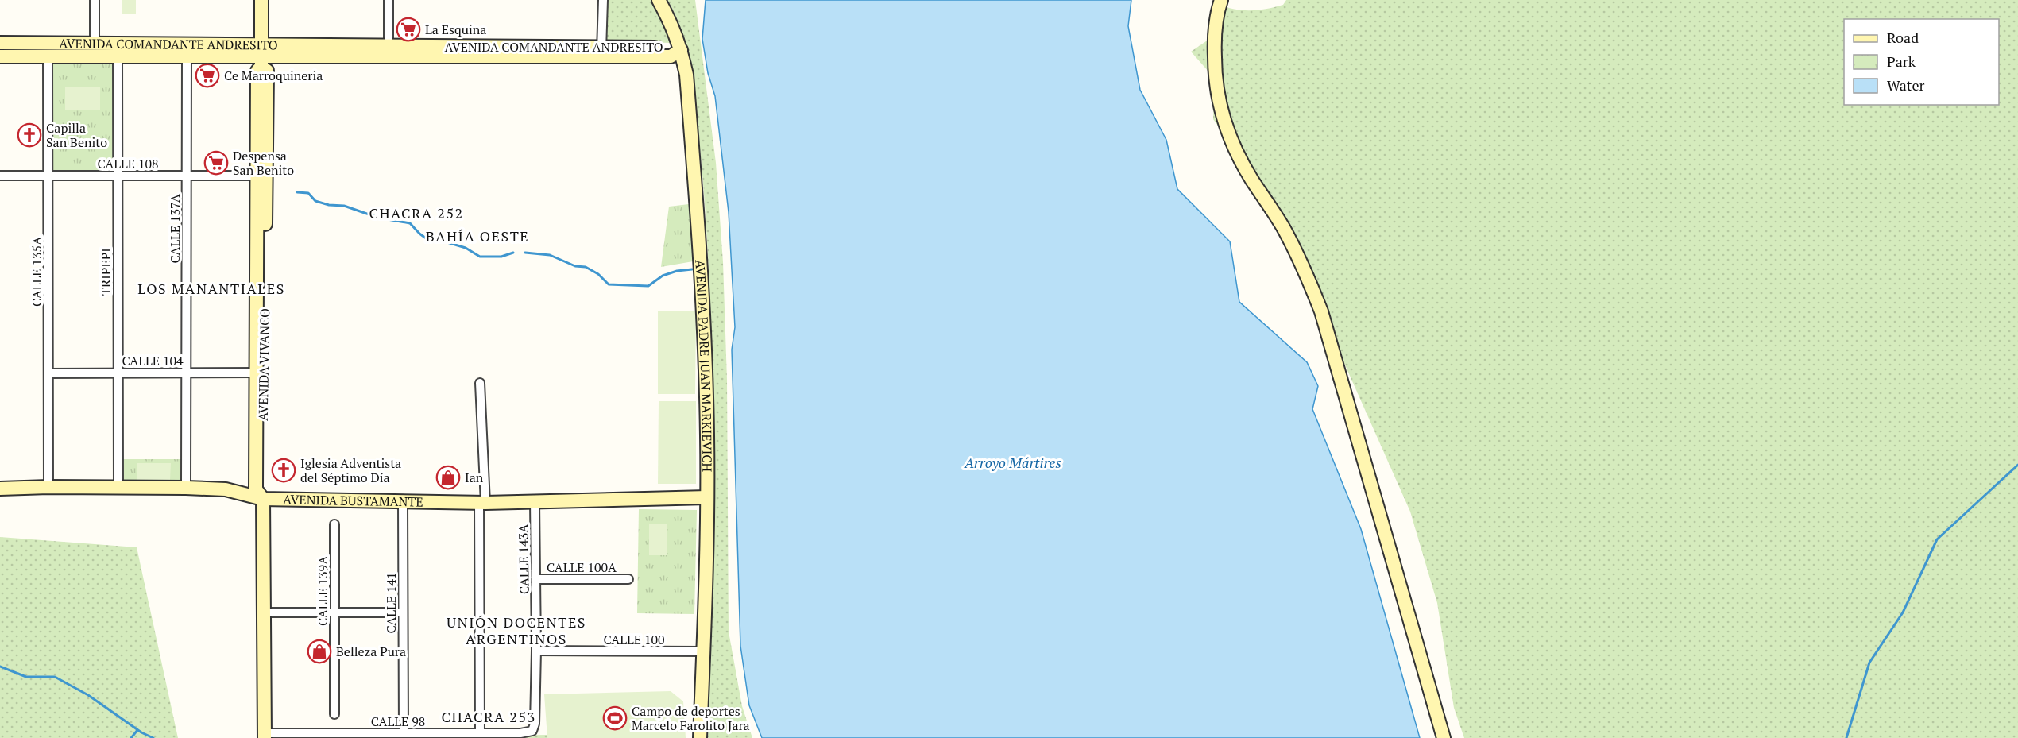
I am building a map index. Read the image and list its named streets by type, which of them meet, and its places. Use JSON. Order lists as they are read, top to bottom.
{
  "streets": {
    "main road": [
      "AVENIDA COMANDANTE ANDRESITO",
      "AVENIDA VIVANCO",
      "AVENIDA PADRE JUAN MARKIEVICH",
      "AVENIDA BUSTAMANTE"
    ],
    "street": [
      "CALLE 108",
      "CALLE 137A",
      "CALLE 135A",
      "TRIPEPI",
      "CALLE 104",
      "CALLE 143A",
      "CALLE 100A",
      "CALLE 139A",
      "CALLE 141",
      "CALLE 100",
      "CALLE 98"
    ]
  },
  "crossings": [
    ["AVENIDA COMANDANTE ANDRESITO", "CALLE 137A"],
    ["AVENIDA COMANDANTE ANDRESITO", "CALLE 135A"],
    ["AVENIDA COMANDANTE ANDRESITO", "TRIPEPI"],
    ["AVENIDA COMANDANTE ANDRESITO", "AVENIDA VIVANCO"],
    ["AVENIDA COMANDANTE ANDRESITO", "AVENIDA PADRE JUAN MARKIEVICH"],
    ["CALLE 108", "CALLE 137A"],
    ["CALLE 108", "CALLE 135A"],
    ["CALLE 108", "TRIPEPI"],
    ["CALLE 108", "AVENIDA VIVANCO"],
    ["CALLE 137A", "CALLE 104"],
    ["CALLE 137A", "AVENIDA BUSTAMANTE"],
    ["CALLE 135A", "CALLE 104"],
    ["CALLE 135A", "AVENIDA BUSTAMANTE"],
    ["TRIPEPI", "CALLE 104"],
    ["TRIPEPI", "AVENIDA BUSTAMANTE"],
    ["CALLE 104", "AVENIDA VIVANCO"],
    ["AVENIDA VIVANCO", "AVENIDA BUSTAMANTE"],
    ["AVENIDA VIVANCO", "CALLE 98"],
    ["AVENIDA PADRE JUAN MARKIEVICH", "AVENIDA BUSTAMANTE"],
    ["AVENIDA PADRE JUAN MARKIEVICH", "CALLE 100"],
    ["AVENIDA BUSTAMANTE", "CALLE 143A"],
    ["AVENIDA BUSTAMANTE", "CALLE 141"],
    ["CALLE 143A", "CALLE 100A"],
    ["CALLE 143A", "CALLE 100"],
    ["CALLE 143A", "CALLE 98"],
    ["CALLE 141", "CALLE 98"]
  ],
  "districts": [
    "CHACRA 252",
    "BAHÍA OESTE",
    "LOS MANANTIALES",
    "UNIÓN DOCENTES ARGENTINOS",
    "CHACRA 253"
  ],
  "water": ["Arroyo Mártires"],
  "places": {
    "supermarket": ["La Esquina", "Ce Marroquineria", "Despensa San Benito"],
    "church": ["Capilla San Benito", "Iglesia Adventista del Séptimo Día"],
    "shop": ["Ian", "Belleza Pura"],
    "sports": ["Campo de deportes Marcelo Farolito Jara"]
  },
  "legend": ["Road", "Park", "Water"]
}
